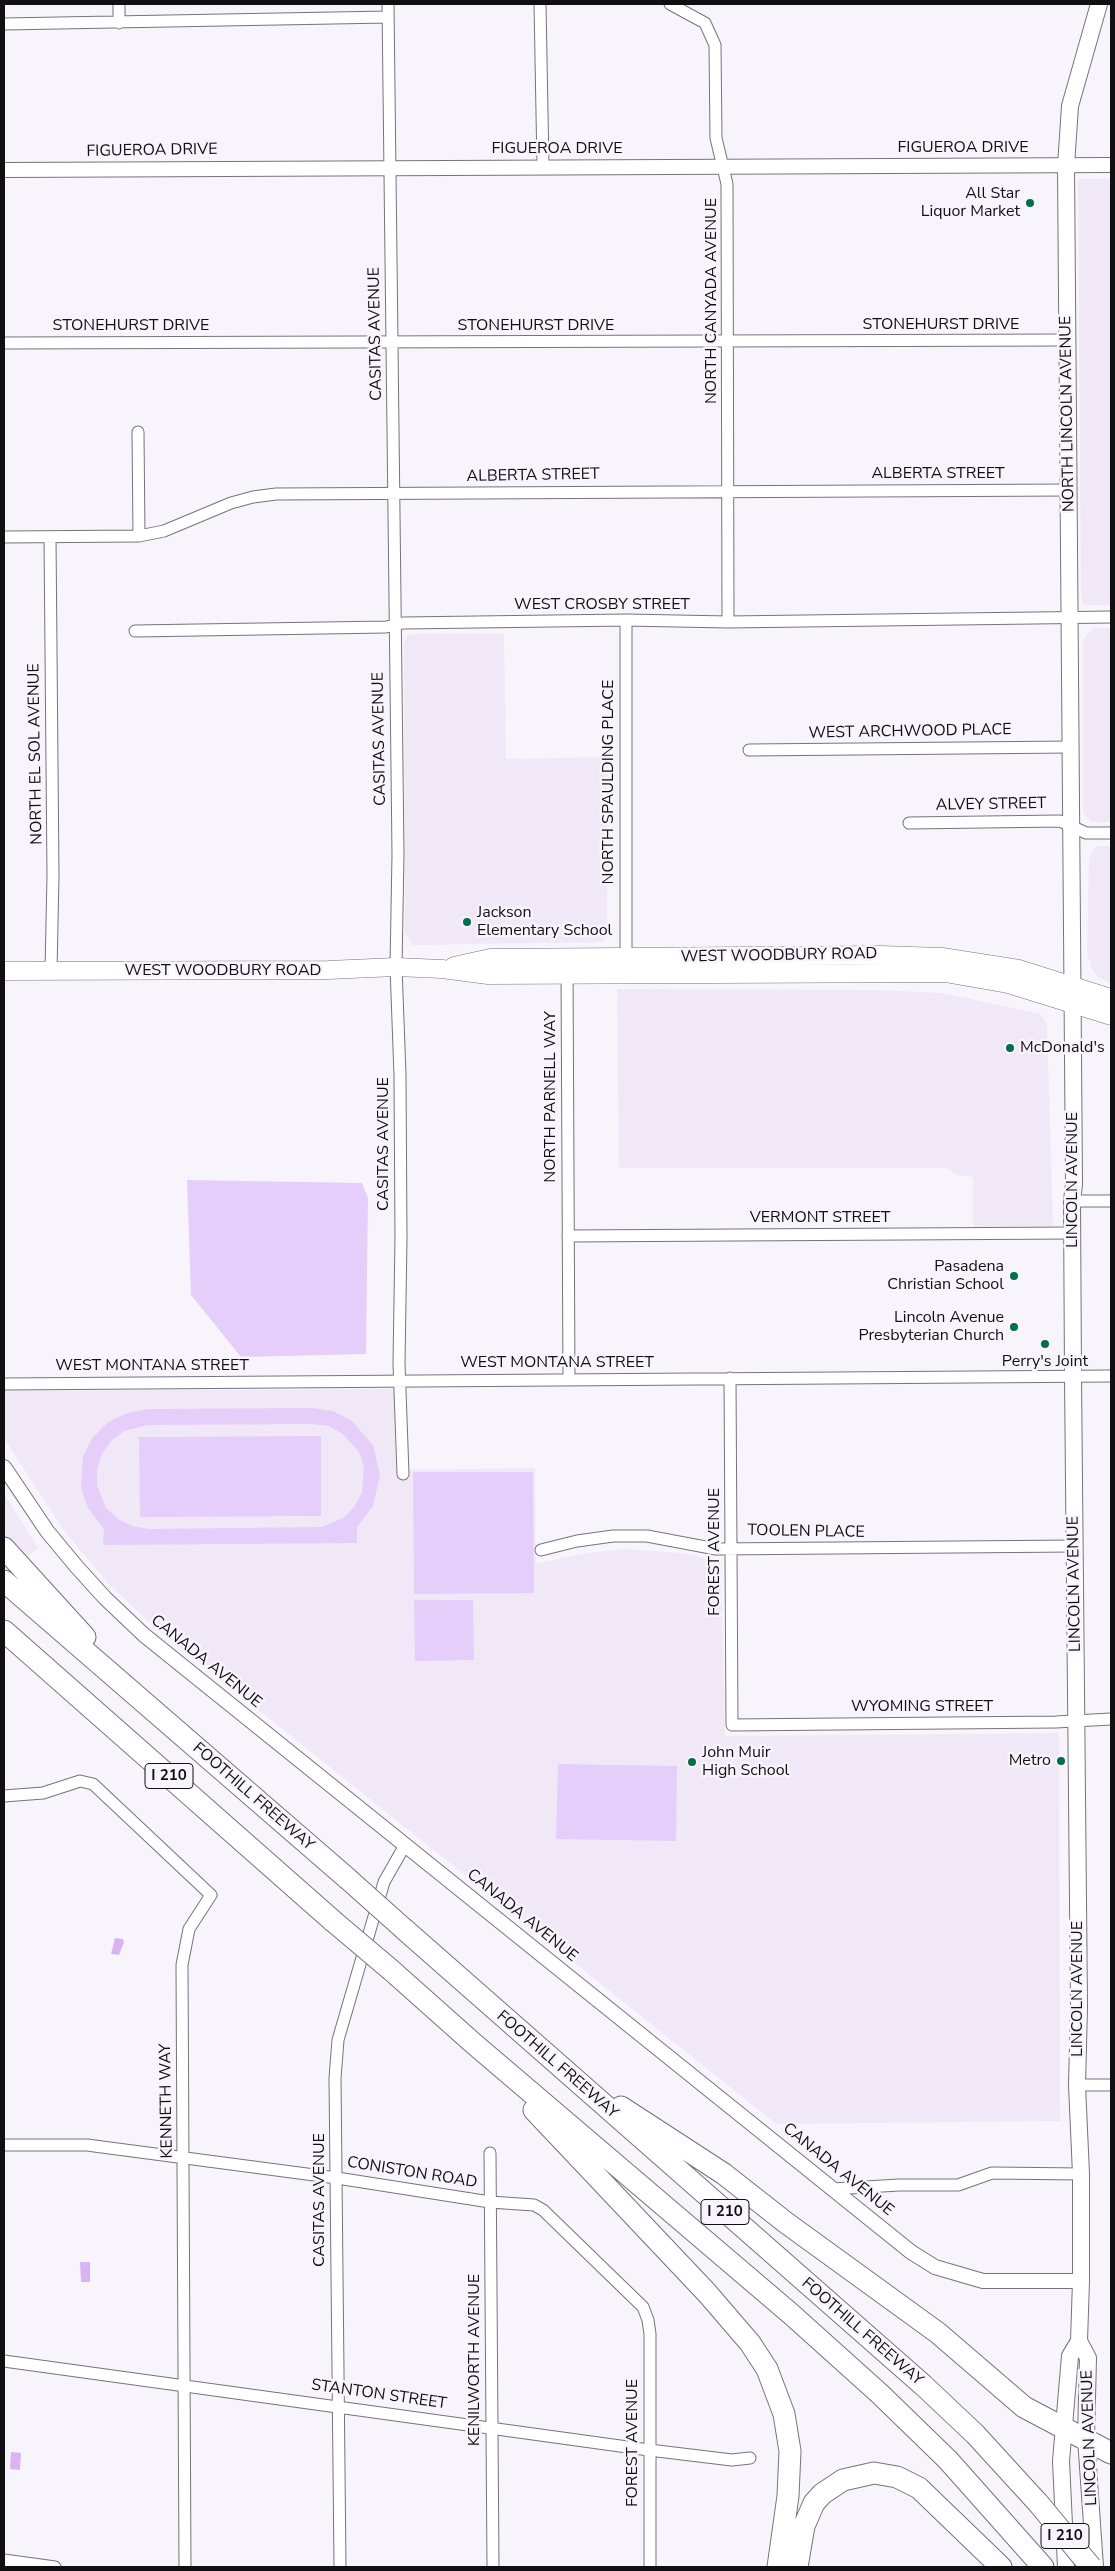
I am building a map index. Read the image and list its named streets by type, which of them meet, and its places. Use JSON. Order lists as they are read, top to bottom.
{
  "streets": {
    "highway": ["I 210", "FOOTHILL FREEWAY"],
    "main road": ["NORTH LINCOLN AVENUE", "WEST WOODBURY ROAD", "LINCOLN AVENUE"],
    "street": [
      "FIGUEROA DRIVE",
      "NORTH CANYADA AVENUE",
      "STONEHURST DRIVE",
      "CASITAS AVENUE",
      "ALBERTA STREET",
      "WEST CROSBY STREET",
      "WEST ARCHWOOD PLACE",
      "NORTH EL SOL AVENUE",
      "NORTH SPAULDING PLACE",
      "ALVEY STREET",
      "NORTH PARNELL WAY",
      "VERMONT STREET",
      "WEST MONTANA STREET",
      "TOOLEN PLACE",
      "FOREST AVENUE",
      "CANADA AVENUE",
      "WYOMING STREET",
      "KENNETH WAY",
      "CONISTON ROAD",
      "KENILWORTH AVENUE",
      "STANTON STREET"
    ]
  },
  "crossings": [
    ["FIGUEROA DRIVE", "NORTH CANYADA AVENUE"],
    ["FIGUEROA DRIVE", "CASITAS AVENUE"],
    ["FIGUEROA DRIVE", "NORTH LINCOLN AVENUE"],
    ["NORTH CANYADA AVENUE", "STONEHURST DRIVE"],
    ["NORTH CANYADA AVENUE", "ALBERTA STREET"],
    ["NORTH CANYADA AVENUE", "WEST CROSBY STREET"],
    ["STONEHURST DRIVE", "CASITAS AVENUE"],
    ["STONEHURST DRIVE", "NORTH LINCOLN AVENUE"],
    ["CASITAS AVENUE", "ALBERTA STREET"],
    ["CASITAS AVENUE", "WEST CROSBY STREET"],
    ["CASITAS AVENUE", "WEST WOODBURY ROAD"],
    ["CASITAS AVENUE", "WEST MONTANA STREET"],
    ["CASITAS AVENUE", "CANADA AVENUE"],
    ["CASITAS AVENUE", "CONISTON ROAD"],
    ["CASITAS AVENUE", "STANTON STREET"],
    ["NORTH LINCOLN AVENUE", "ALBERTA STREET"],
    ["NORTH LINCOLN AVENUE", "WEST CROSBY STREET"],
    ["NORTH LINCOLN AVENUE", "WEST ARCHWOOD PLACE"],
    ["NORTH LINCOLN AVENUE", "ALVEY STREET"],
    ["NORTH LINCOLN AVENUE", "LINCOLN AVENUE"],
    ["ALBERTA STREET", "NORTH EL SOL AVENUE"],
    ["WEST CROSBY STREET", "NORTH SPAULDING PLACE"],
    ["NORTH EL SOL AVENUE", "WEST WOODBURY ROAD"],
    ["NORTH SPAULDING PLACE", "WEST WOODBURY ROAD"],
    ["ALVEY STREET", "LINCOLN AVENUE"],
    ["WEST WOODBURY ROAD", "NORTH PARNELL WAY"],
    ["WEST WOODBURY ROAD", "LINCOLN AVENUE"],
    ["NORTH PARNELL WAY", "VERMONT STREET"],
    ["NORTH PARNELL WAY", "WEST MONTANA STREET"],
    ["LINCOLN AVENUE", "VERMONT STREET"],
    ["LINCOLN AVENUE", "WEST MONTANA STREET"],
    ["LINCOLN AVENUE", "TOOLEN PLACE"],
    ["LINCOLN AVENUE", "CANADA AVENUE"],
    ["LINCOLN AVENUE", "WYOMING STREET"],
    ["LINCOLN AVENUE", "FOOTHILL FREEWAY"],
    ["WEST MONTANA STREET", "FOREST AVENUE"],
    ["TOOLEN PLACE", "FOREST AVENUE"],
    ["FOREST AVENUE", "WYOMING STREET"],
    ["FOREST AVENUE", "CONISTON ROAD"],
    ["FOREST AVENUE", "STANTON STREET"],
    ["KENNETH WAY", "CONISTON ROAD"],
    ["KENNETH WAY", "STANTON STREET"],
    ["CONISTON ROAD", "KENILWORTH AVENUE"],
    ["KENILWORTH AVENUE", "STANTON STREET"]
  ],
  "places": [
    "All Star Liquor Market",
    "Jackson Elementary School",
    "McDonald's",
    "Pasadena Christian School",
    "Lincoln Avenue Presbyterian Church",
    "Perry's Joint",
    "Metro",
    "John Muir High School"
  ]
}
